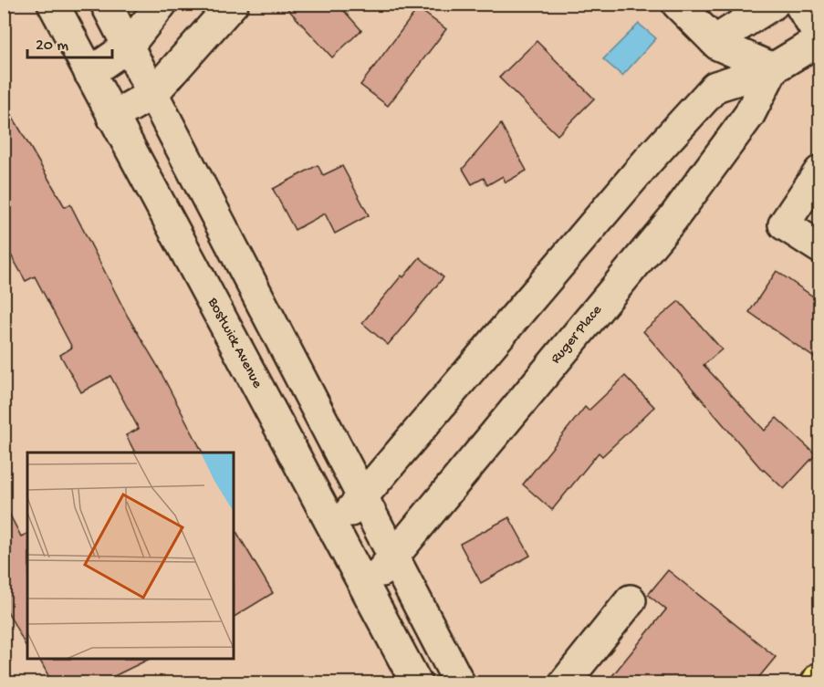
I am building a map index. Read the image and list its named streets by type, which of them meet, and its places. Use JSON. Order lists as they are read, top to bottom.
{
  "streets": {
    "street": ["Ruger Place", "Bostwick Avenue"]
  },
  "crossings": [
    ["Ruger Place", "Bostwick Avenue"]
  ],
  "scale_bar": "20 m"
}
